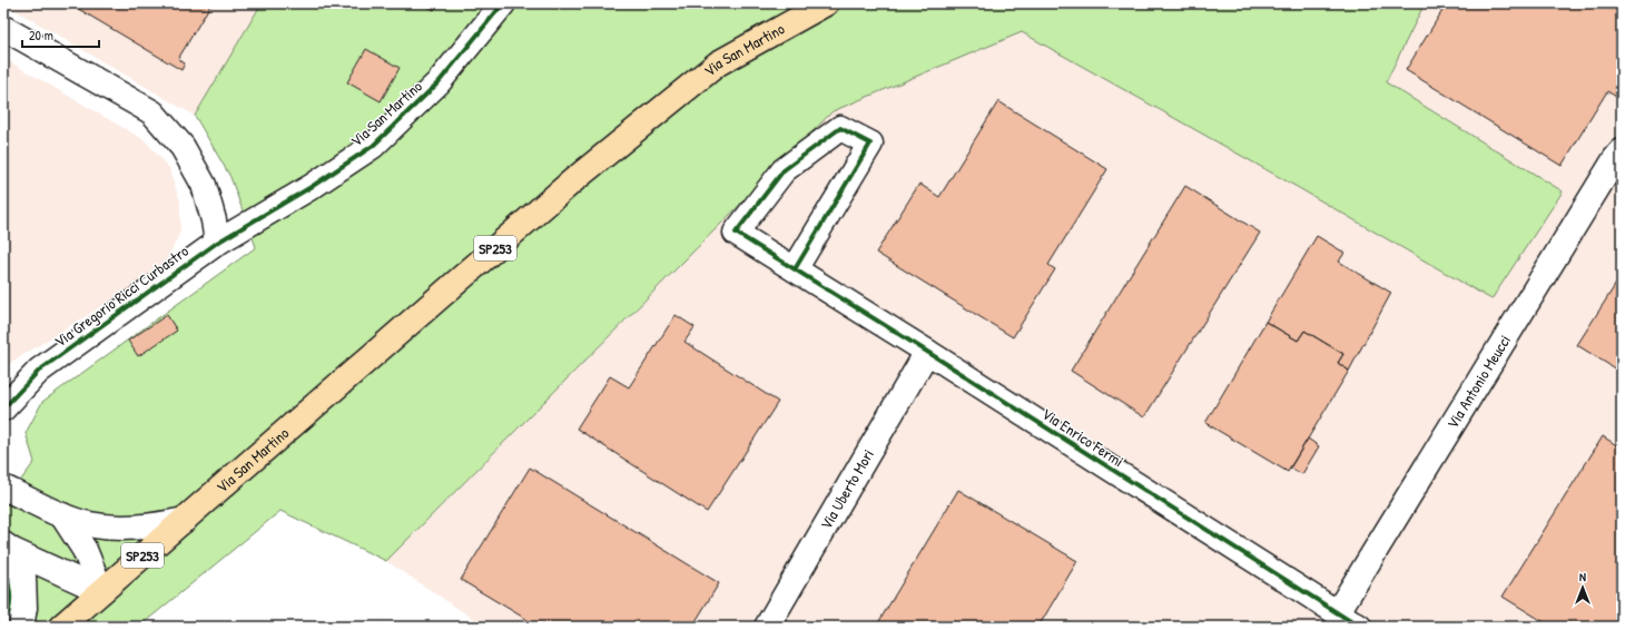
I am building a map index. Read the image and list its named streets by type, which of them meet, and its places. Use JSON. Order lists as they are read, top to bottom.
{
  "streets": {
    "main road": ["Via San Martino", "SP253"],
    "street": [
      "Via Gregorio Ricci Curbastro",
      "Via Antonio Meucci",
      "Via Enrico Fermi",
      "Via Uberto Mori"
    ]
  },
  "crossings": [
    ["Via San Martino", "Via Gregorio Ricci Curbastro"],
    ["Via Antonio Meucci", "Via Enrico Fermi"],
    ["Via Enrico Fermi", "Via Uberto Mori"]
  ],
  "scale_bar": "20 m",
  "north": "top"
}
